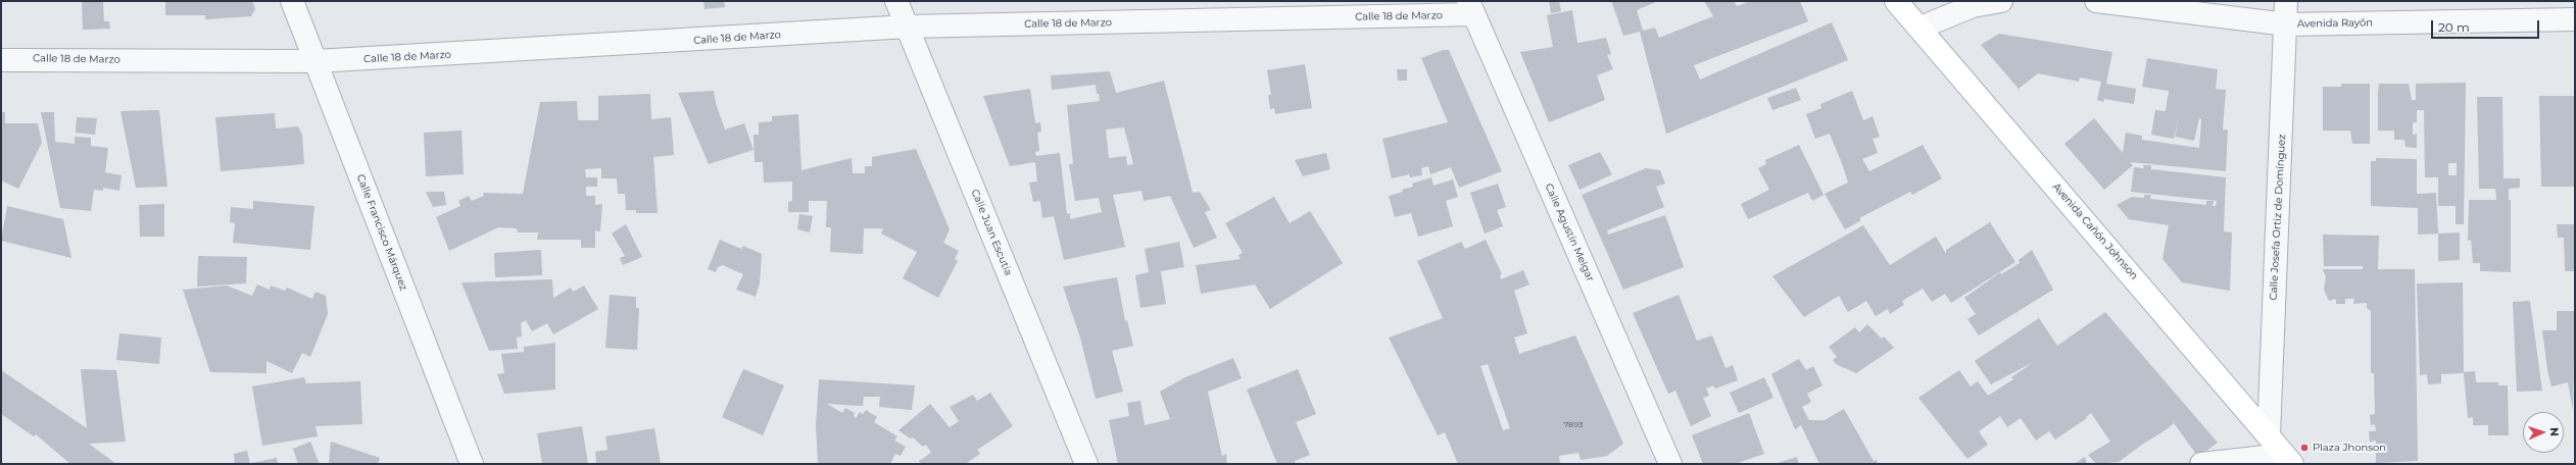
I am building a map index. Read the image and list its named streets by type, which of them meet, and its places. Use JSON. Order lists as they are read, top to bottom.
{
  "streets": {
    "main road": ["Avenida Cañón Johnson"],
    "street": [
      "Calle 18 de Marzo",
      "Avenida Rayón",
      "Calle Josefa Ortiz de Domínguez",
      "Calle Francisco Márquez",
      "Calle Juan Escutia",
      "Calle Agustín Melgar"
    ]
  },
  "crossings": [
    ["Calle 18 de Marzo", "Calle Francisco Márquez"],
    ["Calle 18 de Marzo", "Calle Juan Escutia"],
    ["Calle 18 de Marzo", "Calle Agustín Melgar"],
    ["Avenida Rayón", "Calle Josefa Ortiz de Domínguez"],
    ["Calle Josefa Ortiz de Domínguez", "Avenida Cañón Johnson"]
  ],
  "places": ["Plaza Jhonson"],
  "house_numbers": ["7893"],
  "scale_bar": "20 m",
  "north": "right"
}
